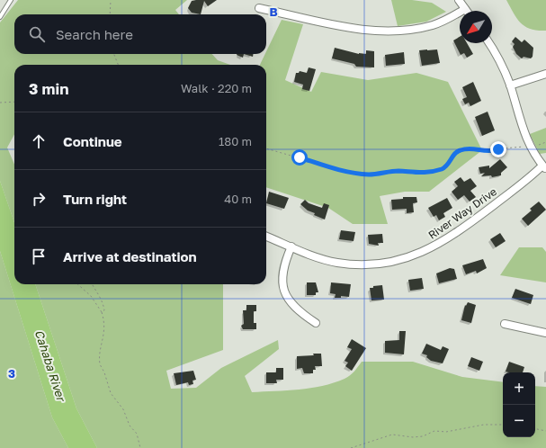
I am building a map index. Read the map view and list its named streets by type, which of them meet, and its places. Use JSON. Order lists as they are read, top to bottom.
{
  "streets": {
    "street": ["River Way Drive"]
  },
  "water": ["Cahaba River"],
  "north": "bottom left",
  "page": {
    "search": "Search here",
    "heading": ["3 min", "Walk · 220 m"],
    "list": [
      ["Continue", "180 m"],
      ["Turn right", "40 m"],
      "Arrive at destination"
    ],
    "map_buttons": ["+", "−"]
  },
  "grid": {
    "columns": ["B"],
    "rows": ["3"]
  }
}
